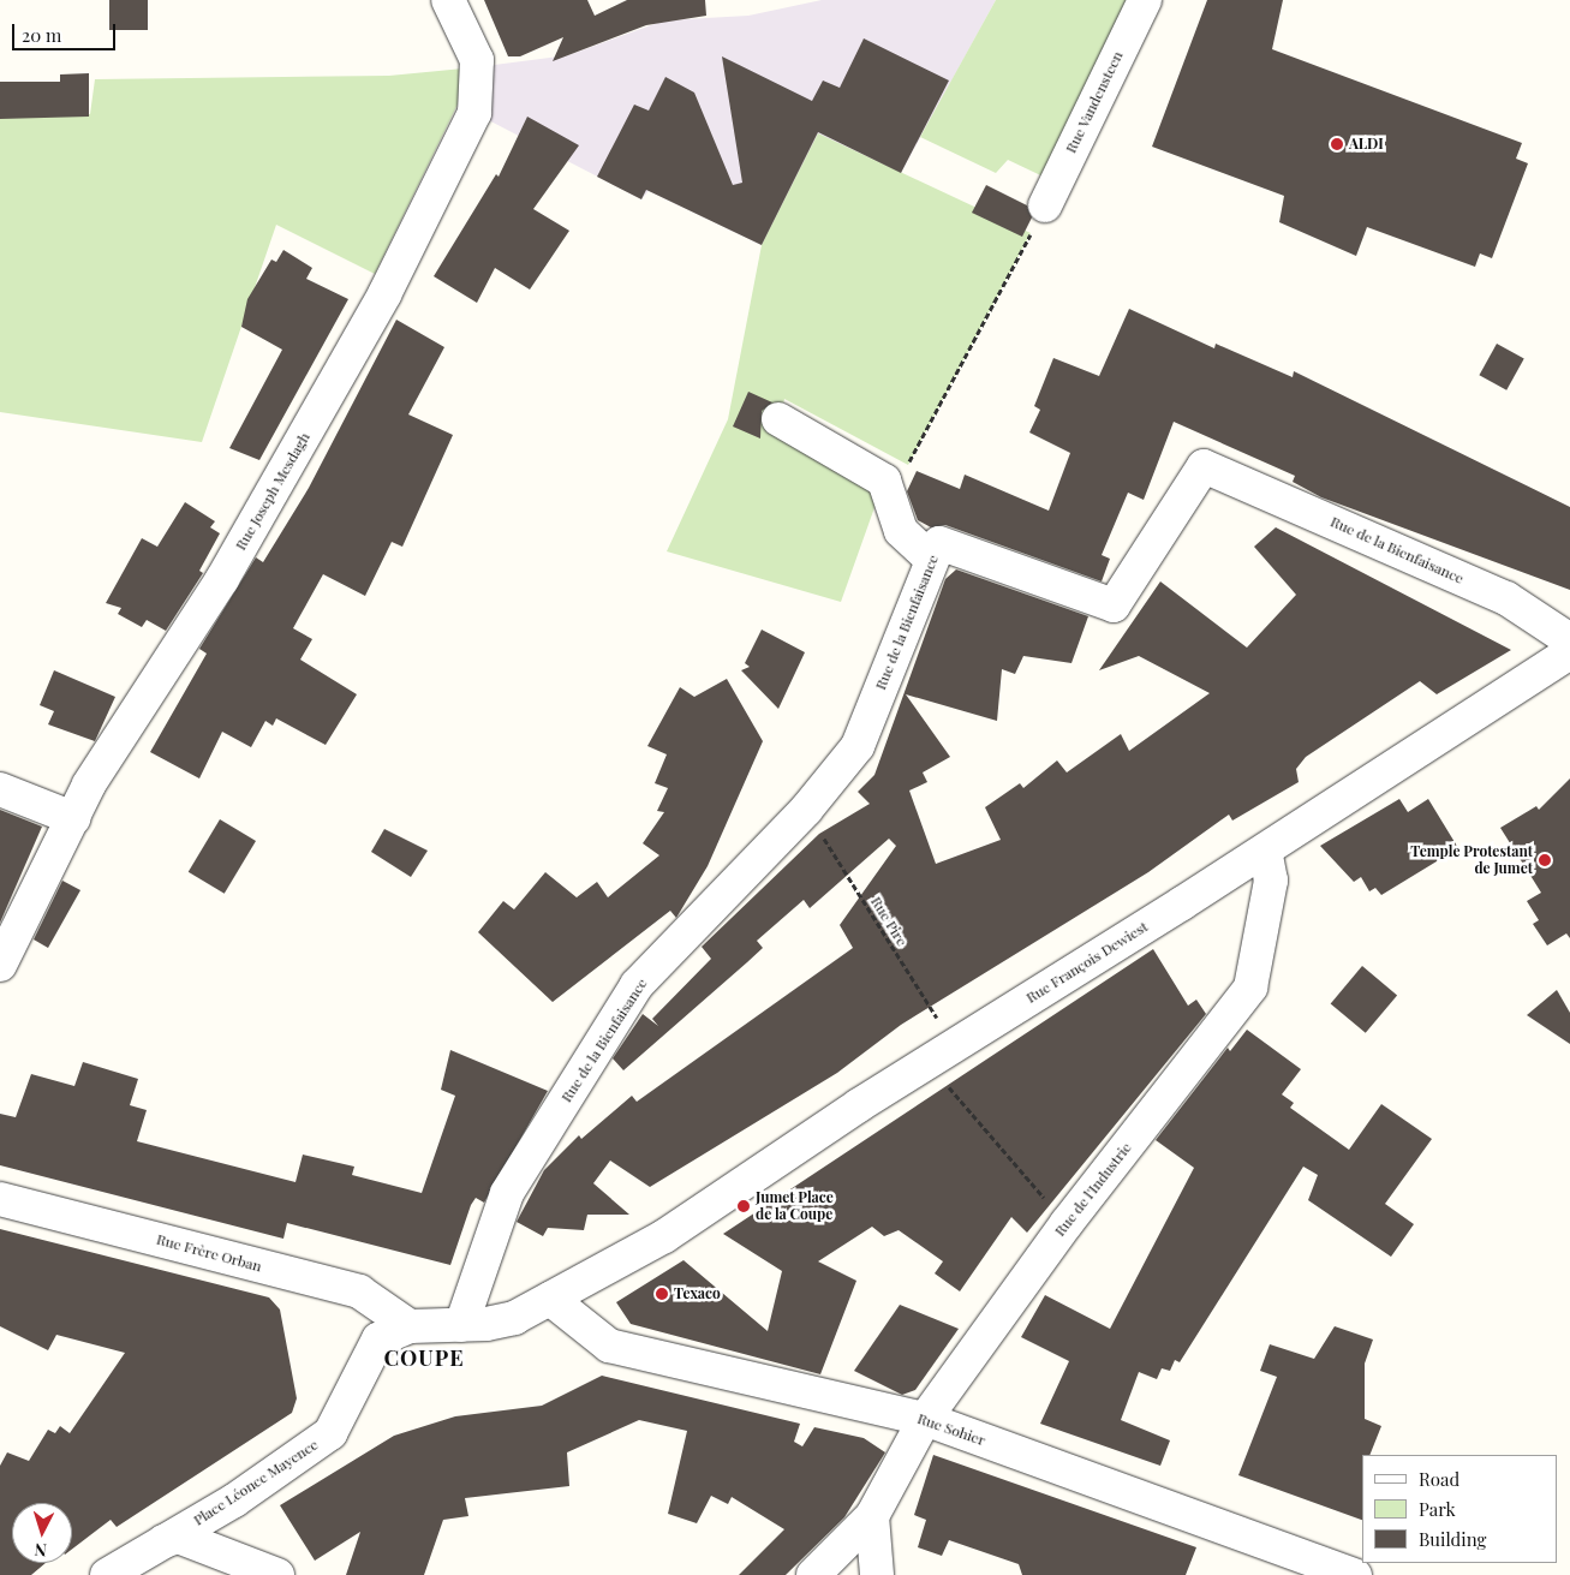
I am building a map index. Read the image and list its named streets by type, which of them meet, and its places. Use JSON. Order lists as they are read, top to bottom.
{
  "streets": {
    "street": [
      "Rue Vandensteen",
      "Rue Joseph Mesdagh",
      "Rue de la Bienfaisance",
      "Rue François Dewiest",
      "Rue de l'Industrie",
      "Rue Frère Orban",
      "Rue Sohier",
      "Place Léonce Mayence"
    ],
    "path": ["Rue Pire"]
  },
  "crossings": [
    ["Rue de la Bienfaisance", "Rue Pire"],
    ["Rue de la Bienfaisance", "Place Léonce Mayence"],
    ["Rue Pire", "Rue François Dewiest"],
    ["Rue Pire", "Rue de l'Industrie"],
    ["Rue François Dewiest", "Rue de l'Industrie"],
    ["Rue François Dewiest", "Place Léonce Mayence"],
    ["Rue de l'Industrie", "Rue Sohier"],
    ["Rue Frère Orban", "Place Léonce Mayence"],
    ["Rue Sohier", "Place Léonce Mayence"]
  ],
  "districts": ["COUPE"],
  "places": [
    "ALDI",
    "Temple Protestant de Jumet",
    "Jumet Place de la Coupe",
    "Texaco"
  ],
  "legend": ["Road", "Park", "Building"],
  "scale_bar": "20 m",
  "north": "bottom"
}
